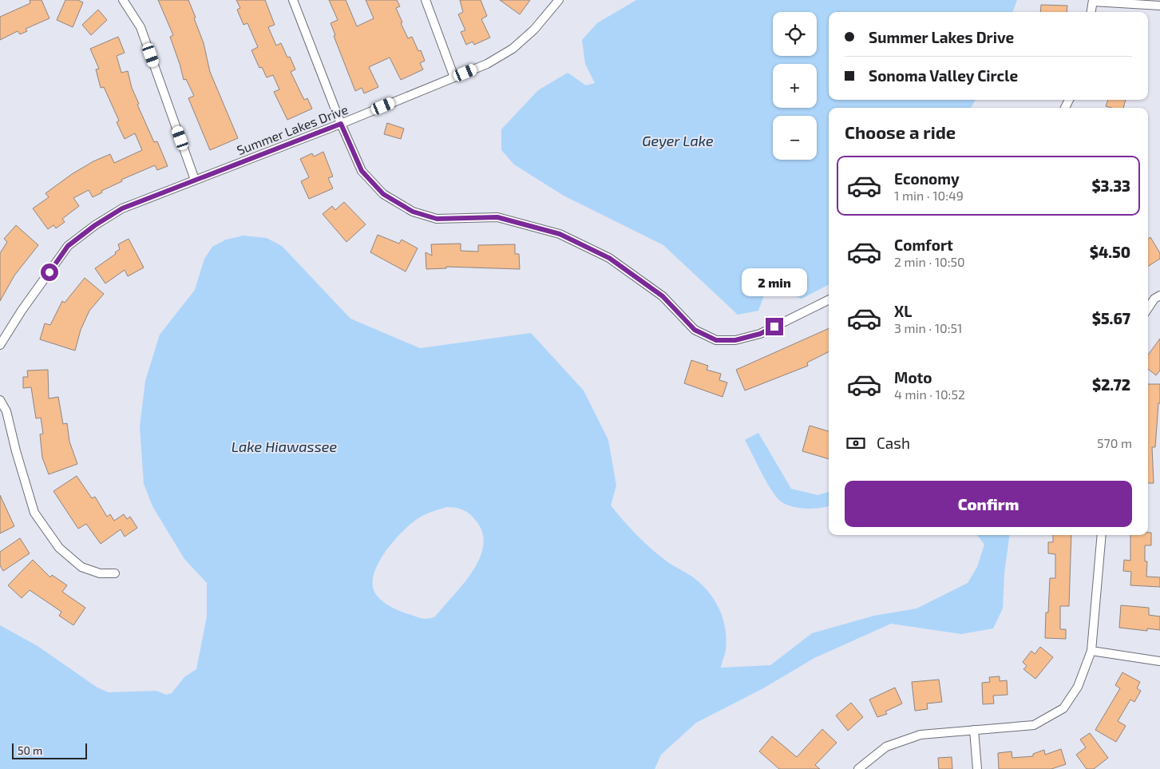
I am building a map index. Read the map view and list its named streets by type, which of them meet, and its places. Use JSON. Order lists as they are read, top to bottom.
{
  "streets": {
    "street": ["Summer Lakes Drive"]
  },
  "water": ["Geyer Lake", "Lake Hiawassee"],
  "scale_bar": "50 m",
  "page": {
    "map_buttons": ["+", "−"],
    "banner": ["Summer Lakes Drive", "Sonoma Valley Circle"],
    "heading": "Choose a ride",
    "list": [
      {
        "name": "Economy",
        "note": "1 min · 10:49",
        "value": "$3.33"
      },
      {
        "name": "Comfort",
        "note": "2 min · 10:50",
        "value": "$4.50"
      },
      {
        "name": "XL",
        "note": "3 min · 10:51",
        "value": "$5.67"
      },
      {
        "name": "Moto",
        "note": "4 min · 10:52",
        "value": "$2.72"
      }
    ],
    "bubble": "2 min",
    "pay": ["Cash", "570 m"],
    "buttons": "Confirm",
    "scale": "50 m"
  }
}
